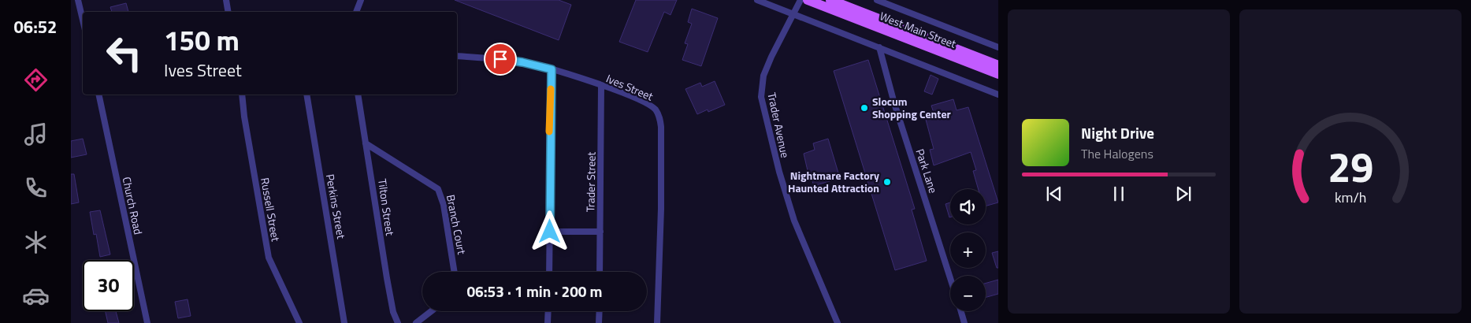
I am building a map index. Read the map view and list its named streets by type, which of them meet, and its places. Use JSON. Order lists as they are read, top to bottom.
{
  "streets": {
    "main road": ["West Main Street"],
    "street": [
      "Ives Street",
      "Trader Avenue",
      "Park Lane",
      "Trader Street",
      "Church Road",
      "Perkins Street",
      "Tilton Street",
      "Russell Street",
      "Branch Court"
    ]
  },
  "crossings": [
    ["Ives Street", "Trader Street"],
    ["Tilton Street", "Branch Court"]
  ],
  "places": ["Slocum Shopping Center", "Nightmare Factory Haunted Attraction"],
  "page": {
    "tabs": "06:52",
    "turn": ["150 m", "Ives Street"],
    "song": ["Night Drive", "The Halogens"],
    "map_buttons": ["+", "−"],
    "limit": "30",
    "trip": "06:53 · 1 min · 200 m",
    "gauge": ["29", "km/h"]
  }
}
